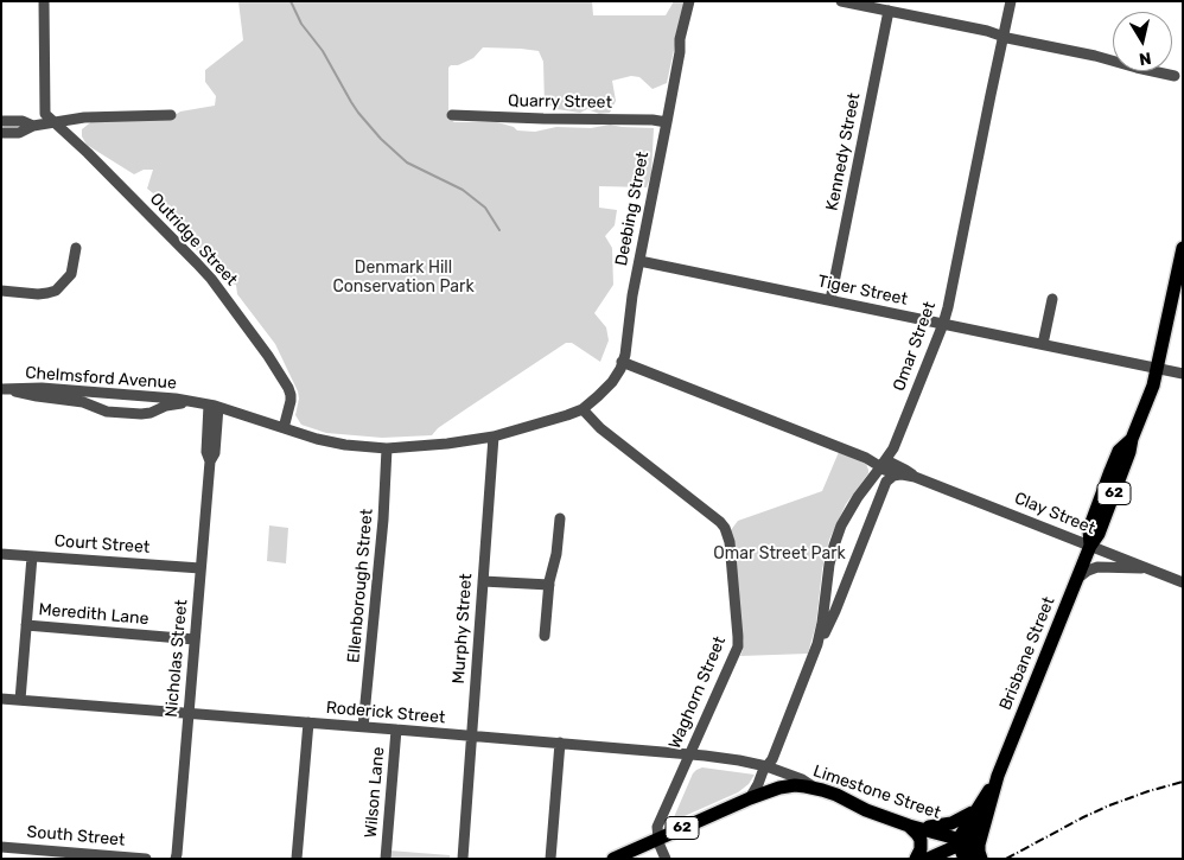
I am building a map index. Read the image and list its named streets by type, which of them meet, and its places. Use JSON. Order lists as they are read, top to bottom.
{
  "streets": {
    "main road": ["62", "Brisbane Street", "Limestone Street"],
    "street": [
      "Quarry Street",
      "Kennedy Street",
      "Deebing Street",
      "Outridge Street",
      "Tiger Street",
      "Omar Street",
      "Chelmsford Avenue",
      "Clay Street",
      "Court Street",
      "Ellenborough Street",
      "Meredith Lane",
      "Murphy Street",
      "Nicholas Street",
      "Waghorn Street",
      "Roderick Street",
      "Wilson Lane",
      "South Street"
    ]
  },
  "crossings": [
    ["Quarry Street", "Deebing Street"],
    ["Kennedy Street", "Tiger Street"],
    ["Deebing Street", "Tiger Street"],
    ["Deebing Street", "Chelmsford Avenue"],
    ["Deebing Street", "Clay Street"],
    ["Deebing Street", "Waghorn Street"],
    ["Outridge Street", "Chelmsford Avenue"],
    ["Tiger Street", "Omar Street"],
    ["Tiger Street", "Brisbane Street"],
    ["Omar Street", "Clay Street"],
    ["Omar Street", "Roderick Street"],
    ["Omar Street", "Limestone Street"],
    ["Chelmsford Avenue", "Ellenborough Street"],
    ["Chelmsford Avenue", "Murphy Street"],
    ["Chelmsford Avenue", "Nicholas Street"],
    ["Chelmsford Avenue", "Waghorn Street"],
    ["62", "Brisbane Street"],
    ["62", "Limestone Street"],
    ["Clay Street", "Brisbane Street"],
    ["Court Street", "Nicholas Street"],
    ["Ellenborough Street", "Roderick Street"],
    ["Meredith Lane", "Nicholas Street"],
    ["Murphy Street", "Roderick Street"],
    ["Brisbane Street", "Limestone Street"],
    ["Nicholas Street", "Roderick Street"],
    ["Waghorn Street", "Roderick Street"],
    ["Waghorn Street", "Limestone Street"],
    ["Roderick Street", "Wilson Lane"],
    ["Roderick Street", "Limestone Street"]
  ],
  "parks": ["Denmark Hill Conservation Park", "Omar Street Park"],
  "north": "bottom"
}
